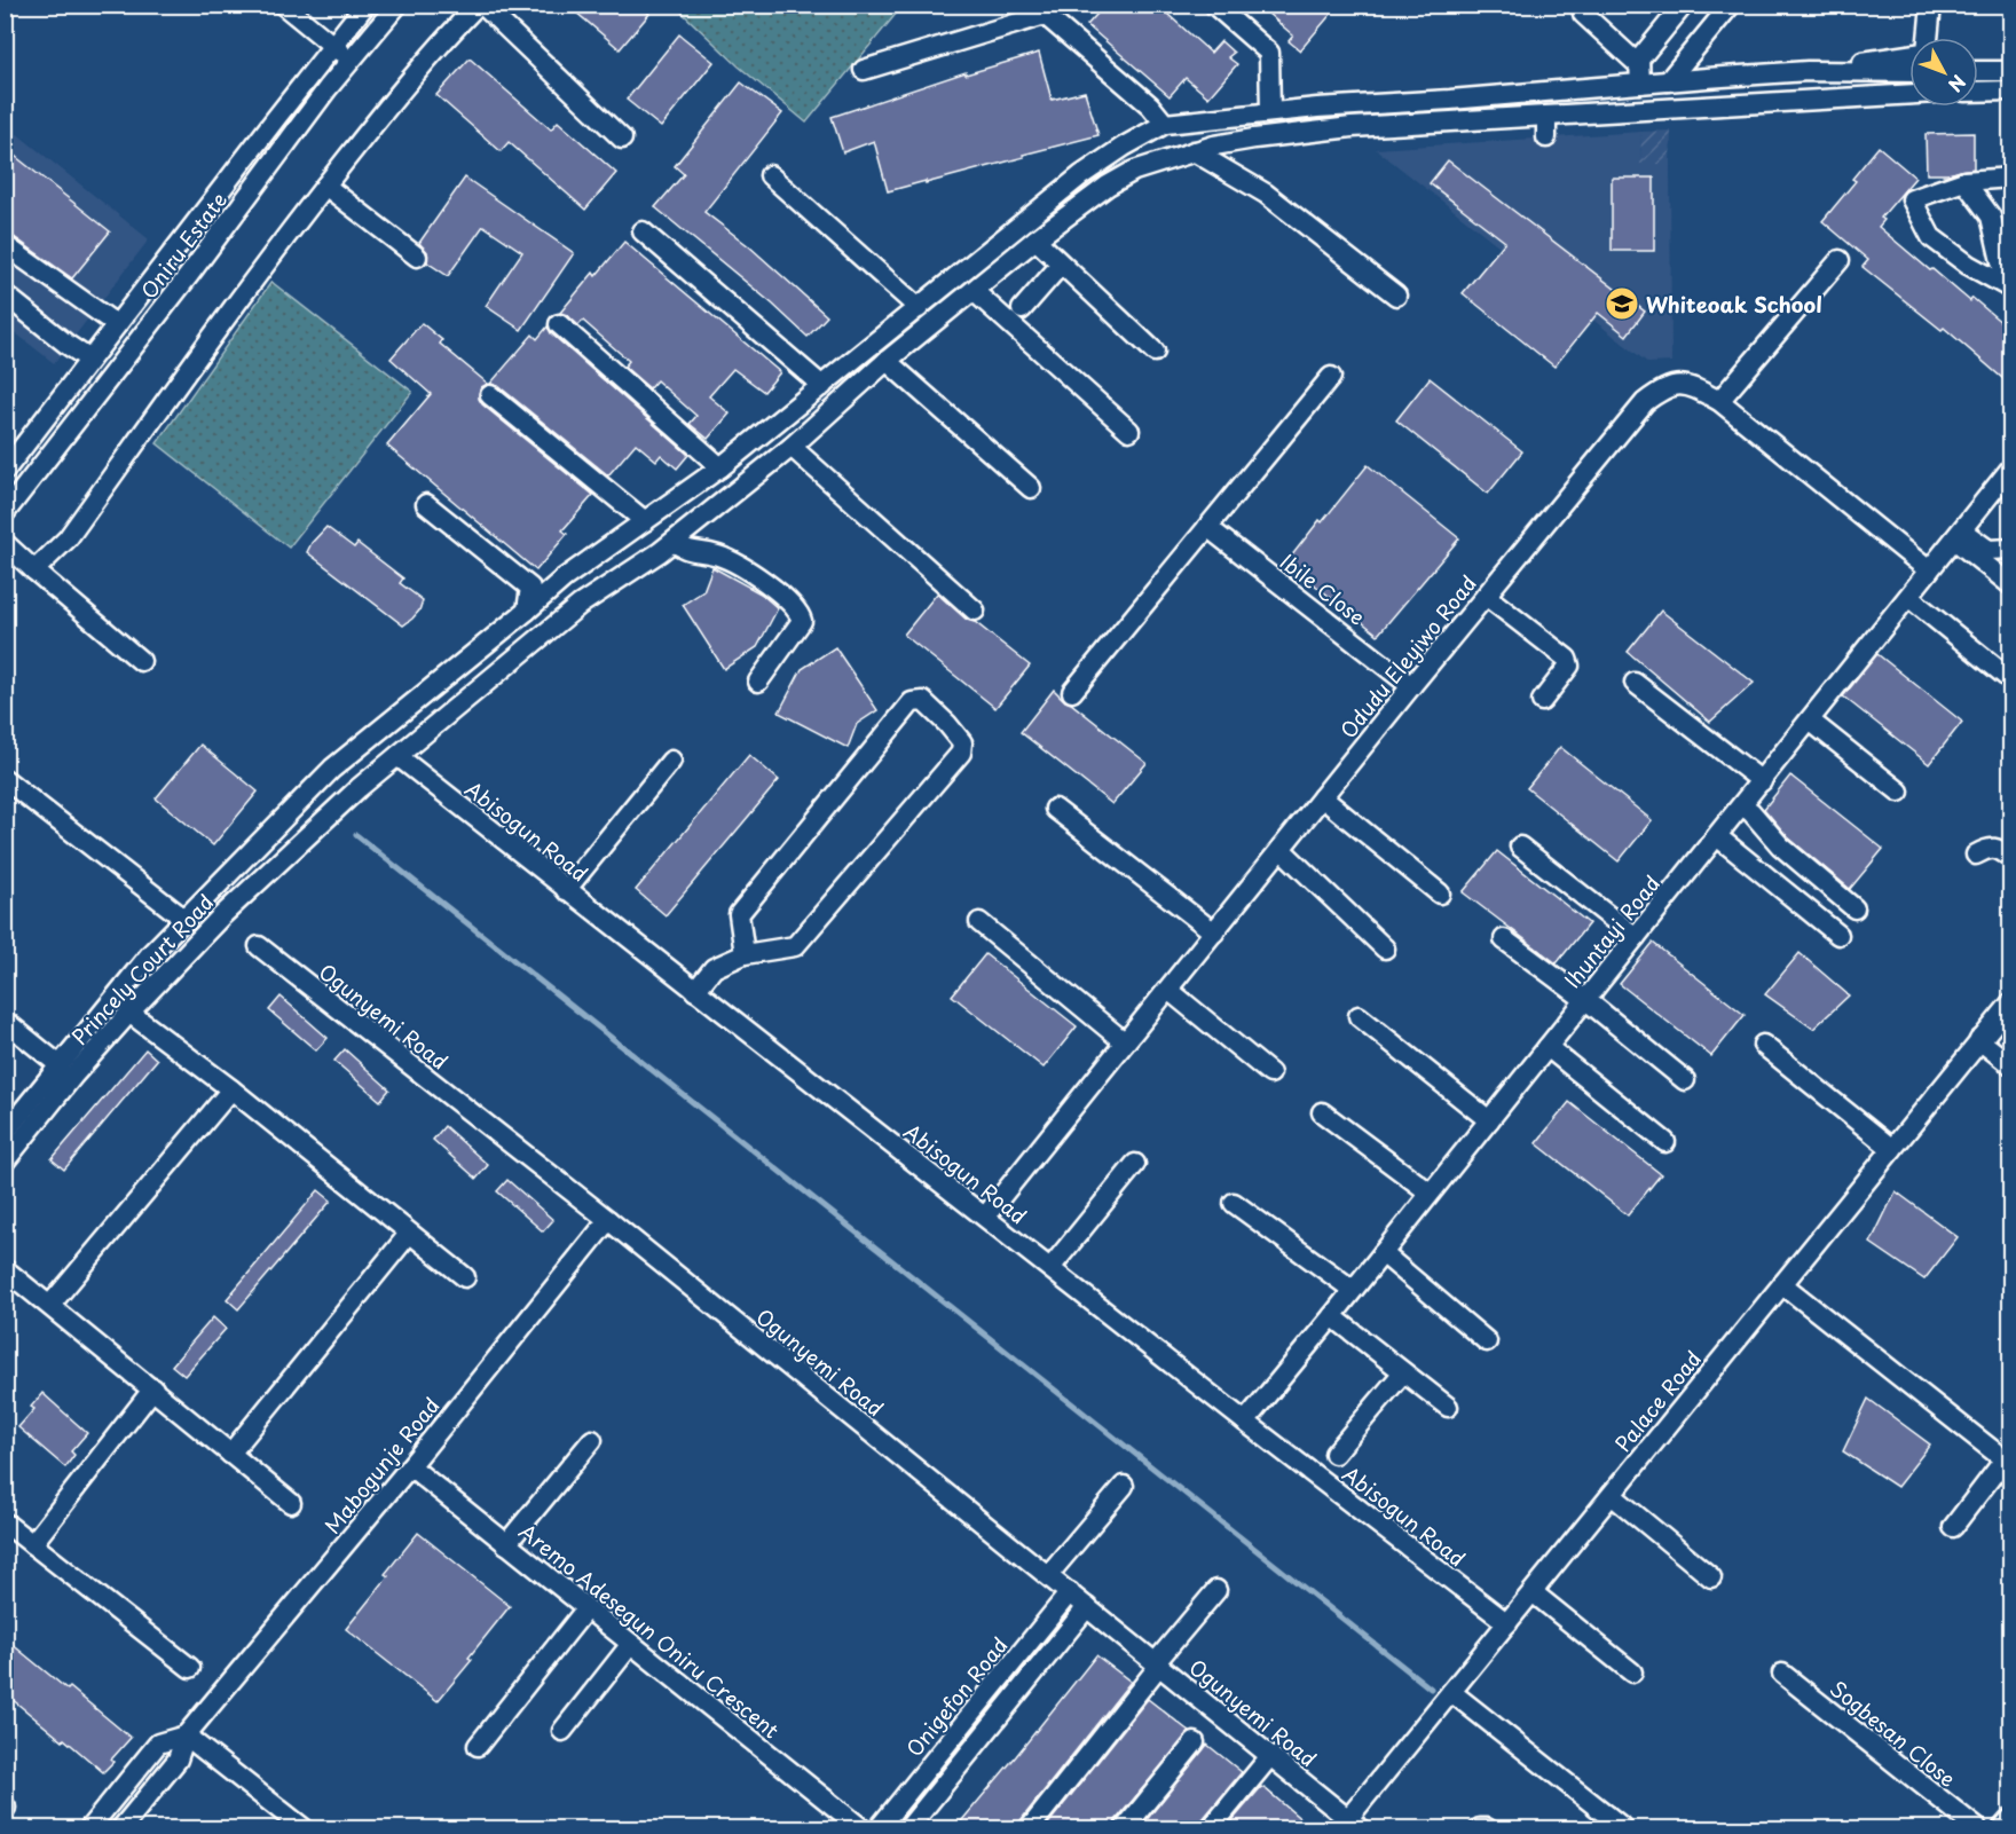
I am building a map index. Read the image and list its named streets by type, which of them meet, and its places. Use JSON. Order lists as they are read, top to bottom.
{
  "streets": {
    "street": [
      "Oniru Estate",
      "Ibile Close",
      "Odudu Eleyiwo Road",
      "Abisogun Road",
      "Ihuntayi Road",
      "Princely Court Road",
      "Ogunyemi Road",
      "Palace Road",
      "Mabogunje Road",
      "Aremo Adesegun Oniru Crescent",
      "Onigefon Road",
      "Sogbesan Close"
    ]
  },
  "crossings": [
    ["Ibile Close", "Odudu Eleyiwo Road"],
    ["Odudu Eleyiwo Road", "Abisogun Road"],
    ["Odudu Eleyiwo Road", "Ihuntayi Road"],
    ["Abisogun Road", "Ihuntayi Road"],
    ["Abisogun Road", "Princely Court Road"],
    ["Abisogun Road", "Palace Road"],
    ["Ogunyemi Road", "Palace Road"],
    ["Ogunyemi Road", "Mabogunje Road"],
    ["Ogunyemi Road", "Onigefon Road"],
    ["Mabogunje Road", "Aremo Adesegun Oniru Crescent"]
  ],
  "places": {
    "school or university": ["Whiteoak School"]
  },
  "north": "bottom right"
}
